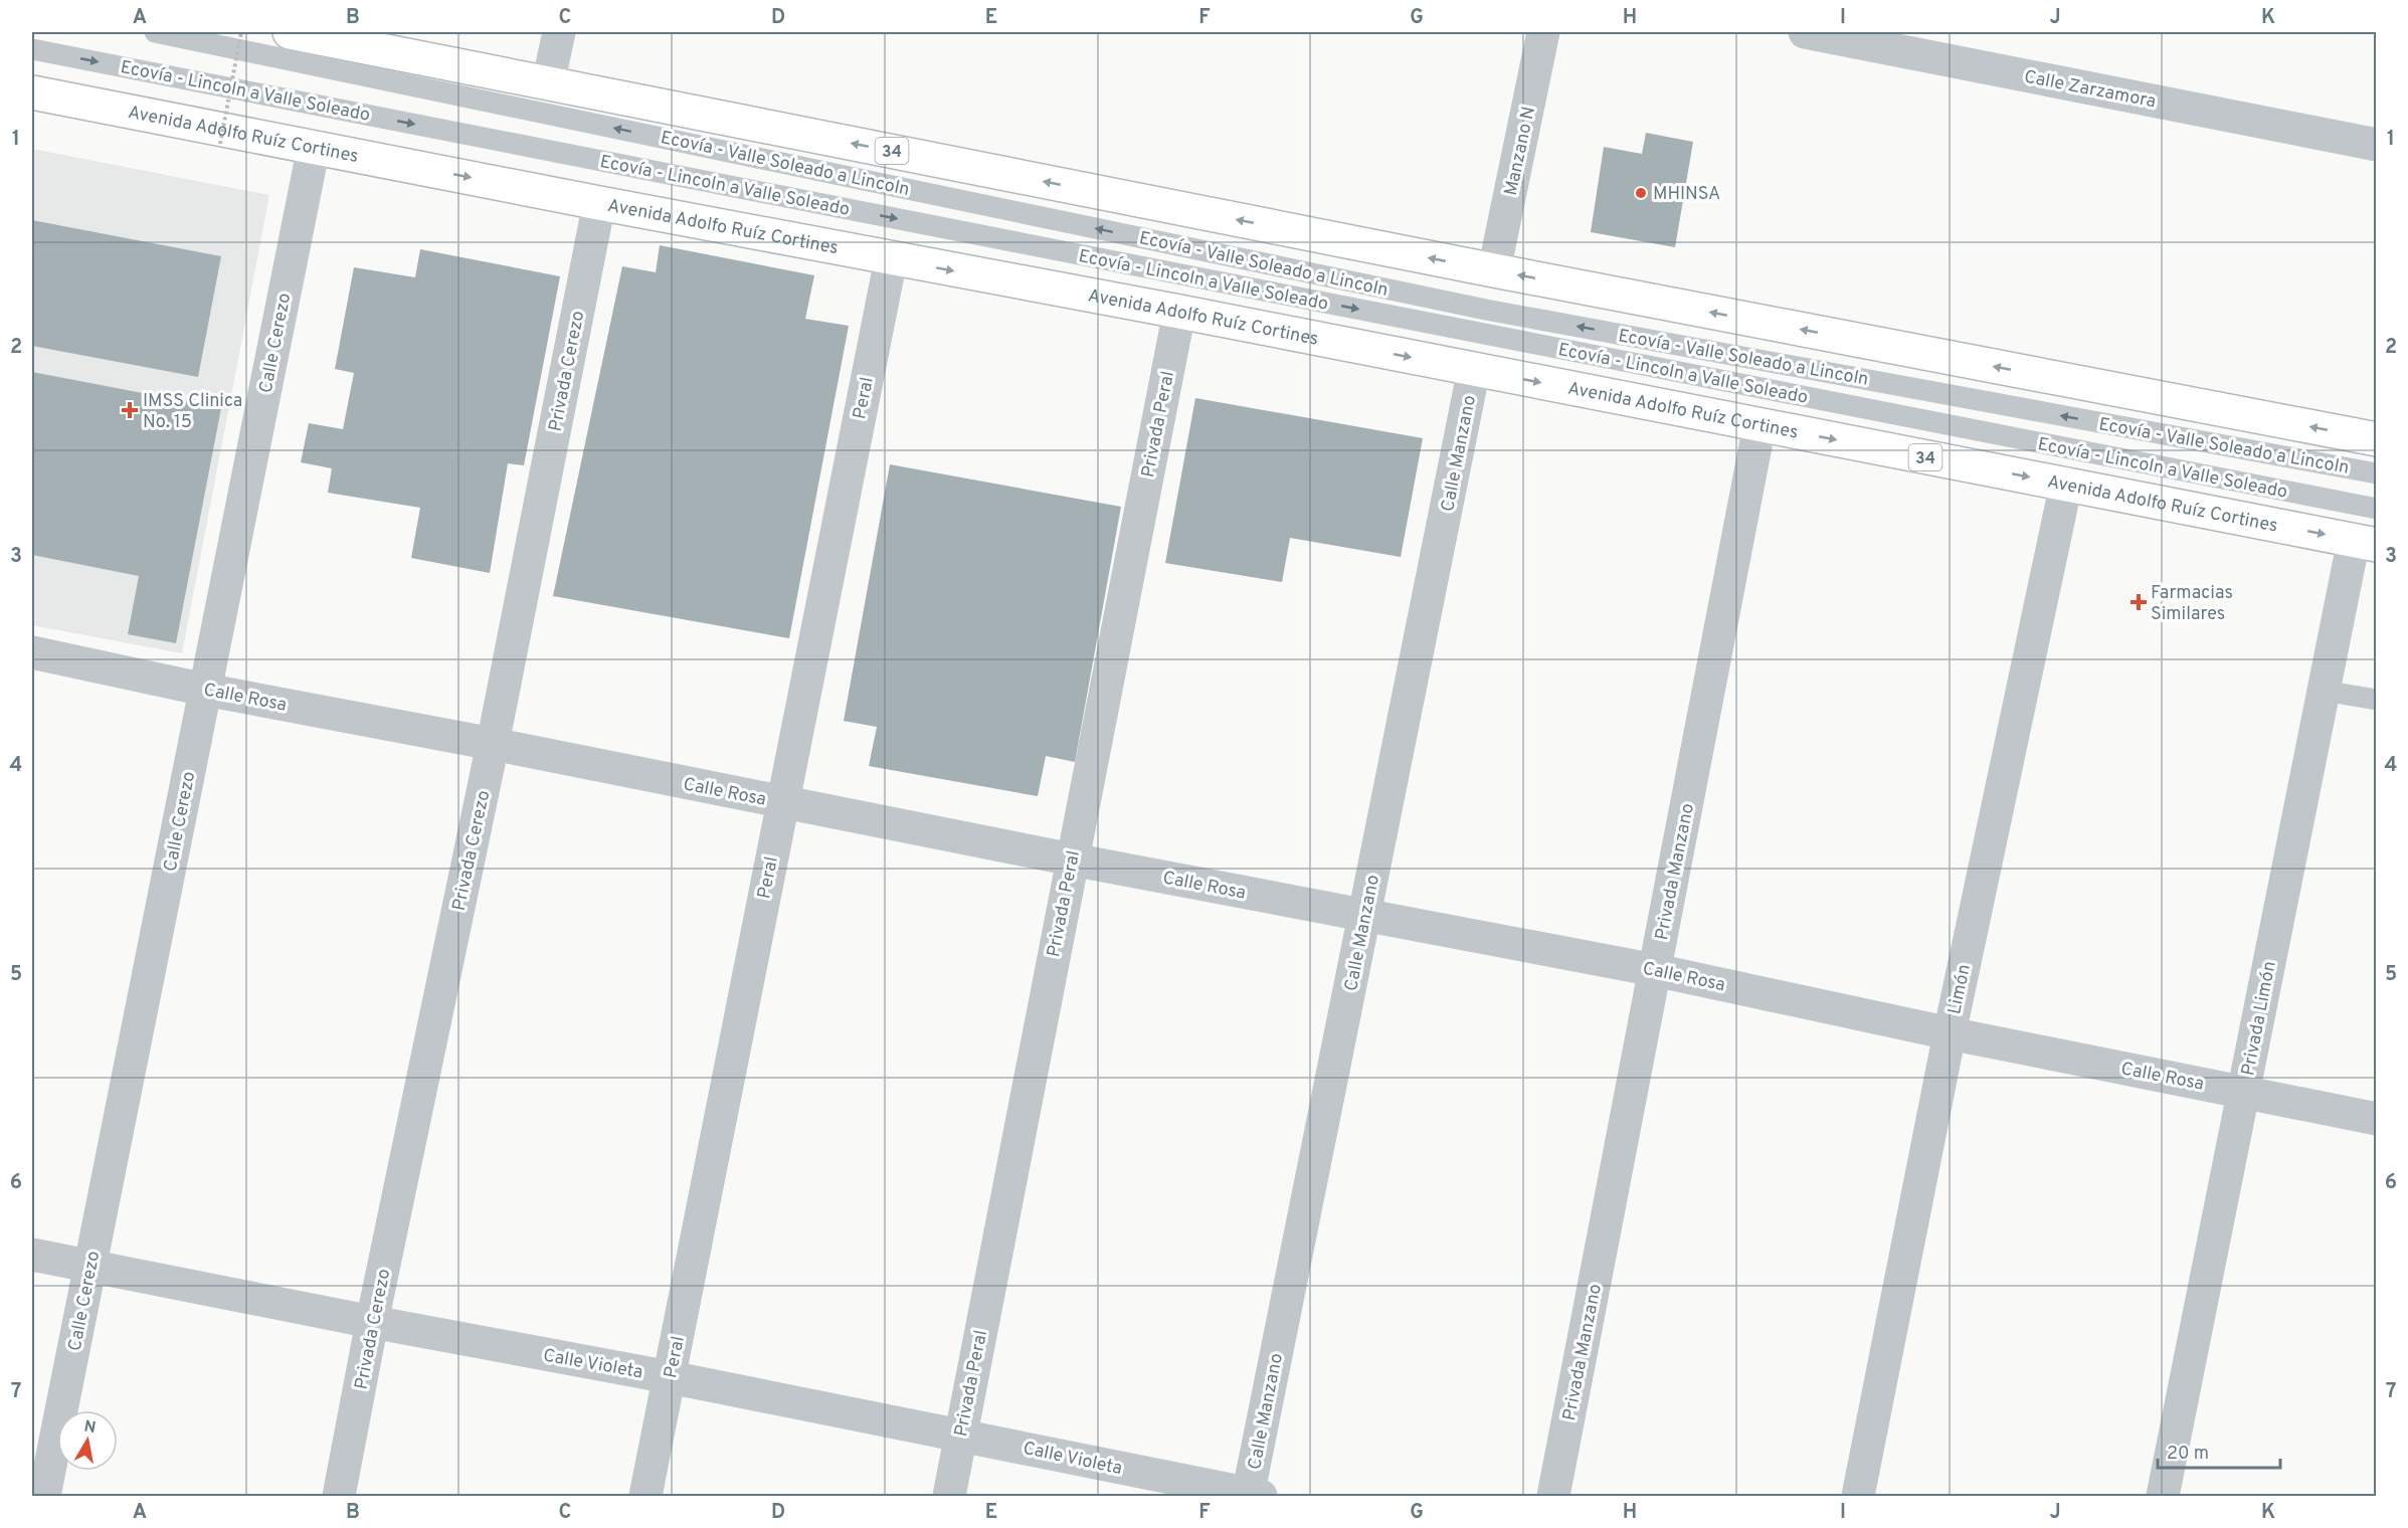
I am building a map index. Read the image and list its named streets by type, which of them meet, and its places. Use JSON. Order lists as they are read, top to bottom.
{
  "streets": {
    "main road": ["Avenida Adolfo Ruíz Cortines", "34"],
    "street": [
      "Calle Zarzamora",
      "Manzano N",
      "Calle Cerezo",
      "Privada Cerezo",
      "Peral",
      "Privada Peral",
      "Calle Manzano",
      "Calle Rosa",
      "Privada Manzano",
      "Limón",
      "Privada Limón",
      "Calle Violeta"
    ],
    "lane": ["Ecovía - Lincoln a Valle Soleado", "Ecovía - Valle Soleado a Lincoln"]
  },
  "crossings": [
    ["Avenida Adolfo Ruíz Cortines", "Calle Cerezo"],
    ["Avenida Adolfo Ruíz Cortines", "Privada Cerezo"],
    ["Avenida Adolfo Ruíz Cortines", "Peral"],
    ["Avenida Adolfo Ruíz Cortines", "Privada Peral"],
    ["Avenida Adolfo Ruíz Cortines", "Calle Manzano"],
    ["Avenida Adolfo Ruíz Cortines", "Privada Manzano"],
    ["Avenida Adolfo Ruíz Cortines", "Limón"],
    ["Avenida Adolfo Ruíz Cortines", "Privada Limón"],
    ["34", "Manzano N"],
    ["Calle Cerezo", "Calle Rosa"],
    ["Calle Cerezo", "Calle Violeta"],
    ["Privada Cerezo", "Calle Rosa"],
    ["Privada Cerezo", "Calle Violeta"],
    ["Peral", "Calle Rosa"],
    ["Peral", "Calle Violeta"],
    ["Privada Peral", "Calle Rosa"],
    ["Privada Peral", "Calle Violeta"],
    ["Calle Manzano", "Calle Rosa"],
    ["Calle Manzano", "Calle Violeta"],
    ["Calle Rosa", "Privada Manzano"],
    ["Calle Rosa", "Limón"],
    ["Calle Rosa", "Privada Limón"]
  ],
  "one_way": ["Ecovía - Lincoln a Valle Soleado", "Ecovía - Valle Soleado a Lincoln"],
  "places": {
    "other": ["MHINSA"],
    "health": ["IMSS Clinica No. 15", "Farmacias Similares"]
  },
  "scale_bar": "20 m",
  "north": "top",
  "grid": {
    "columns": [
      "A",
      "B",
      "C",
      "D",
      "E",
      "F",
      "G",
      "H",
      "I",
      "J",
      "K"
    ],
    "rows": [
      "1",
      "2",
      "3",
      "4",
      "5",
      "6",
      "7"
    ]
  }
}
